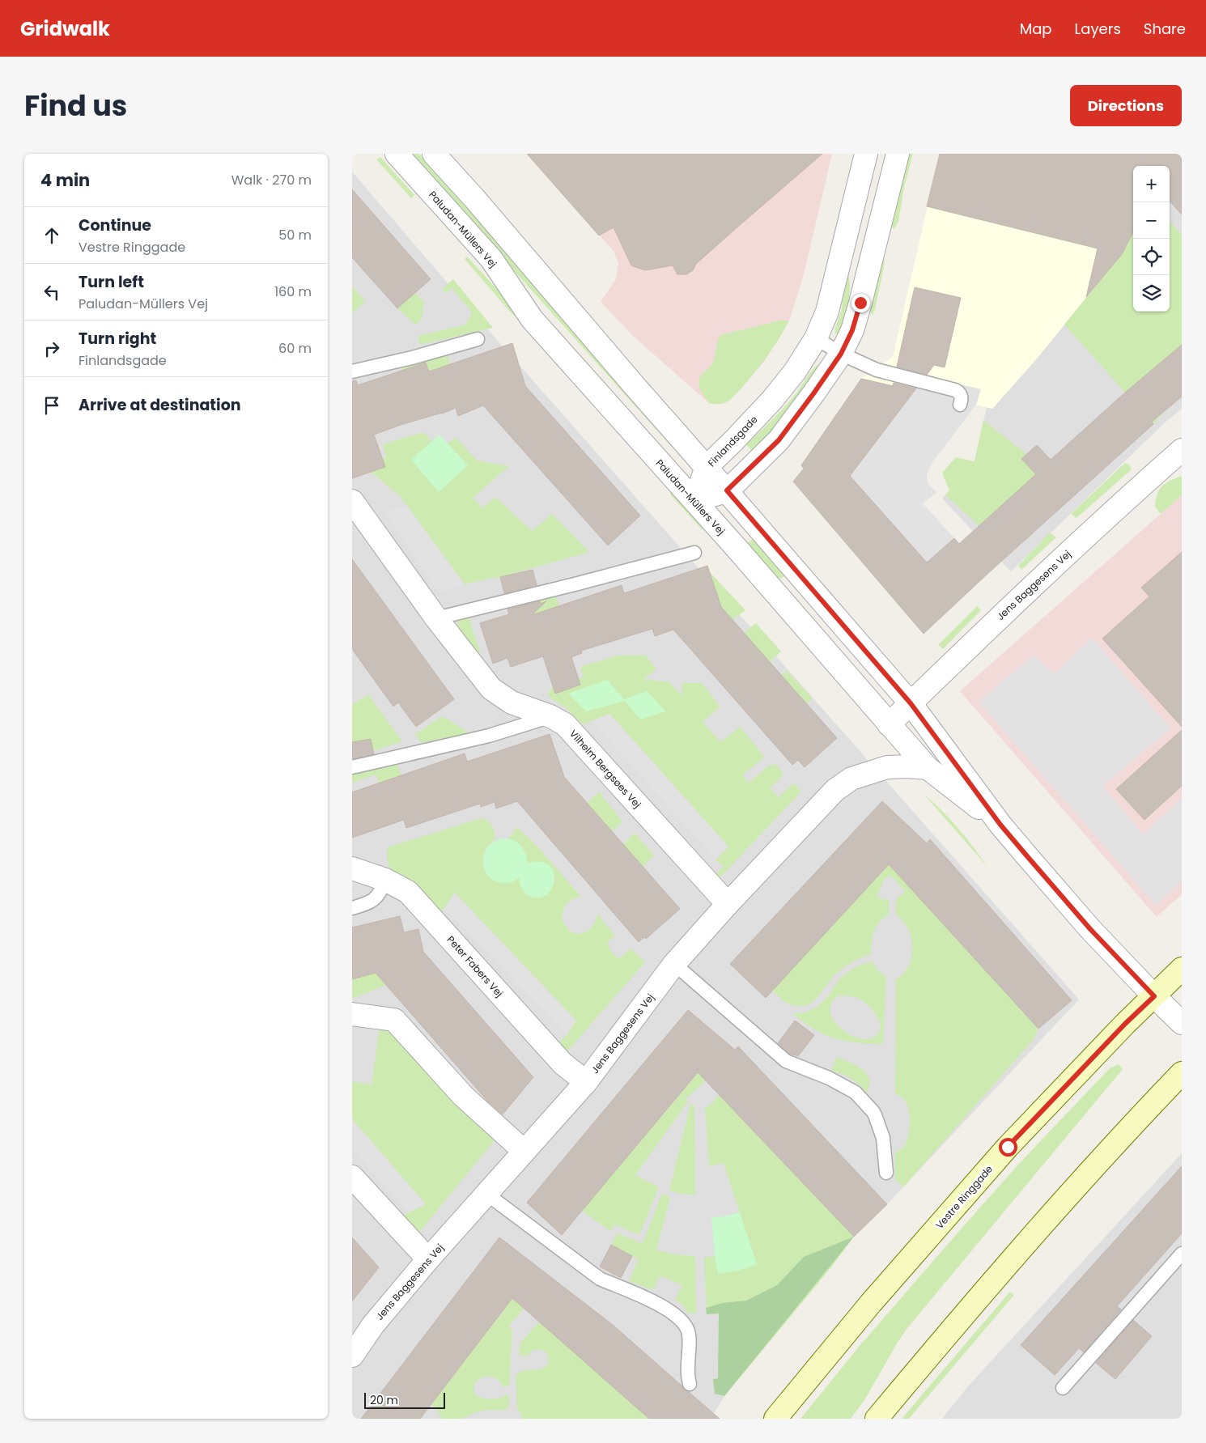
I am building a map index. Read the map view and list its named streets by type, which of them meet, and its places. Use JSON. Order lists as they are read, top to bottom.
{
  "streets": {
    "main road": ["Vestre Ringgade"],
    "street": [
      "Paludan-Müllers Vej",
      "Finlandsgade",
      "Jens Baggesens Vej",
      "Vilhelm Bergsøes Vej",
      "Peter Fabers Vej"
    ]
  },
  "crossings": [
    ["Paludan-Müllers Vej", "Finlandsgade"],
    ["Paludan-Müllers Vej", "Jens Baggesens Vej"],
    ["Paludan-Müllers Vej", "Vestre Ringgade"],
    ["Jens Baggesens Vej", "Vilhelm Bergsøes Vej"],
    ["Jens Baggesens Vej", "Peter Fabers Vej"]
  ],
  "scale_bar": "20 m",
  "page": {
    "header": "Gridwalk",
    "nav": ["Map", "Layers", "Share"],
    "title": "Find us",
    "buttons": "Directions",
    "heading": ["4 min", "Walk · 270 m"],
    "map_buttons": ["+", "−"],
    "list": [
      ["Continue", "Vestre Ringgade", "50 m"],
      ["Turn left", "Paludan-Müllers Vej", "160 m"],
      ["Turn right", "Finlandsgade", "60 m"],
      "Arrive at destination"
    ],
    "scale": "20 m"
  }
}
